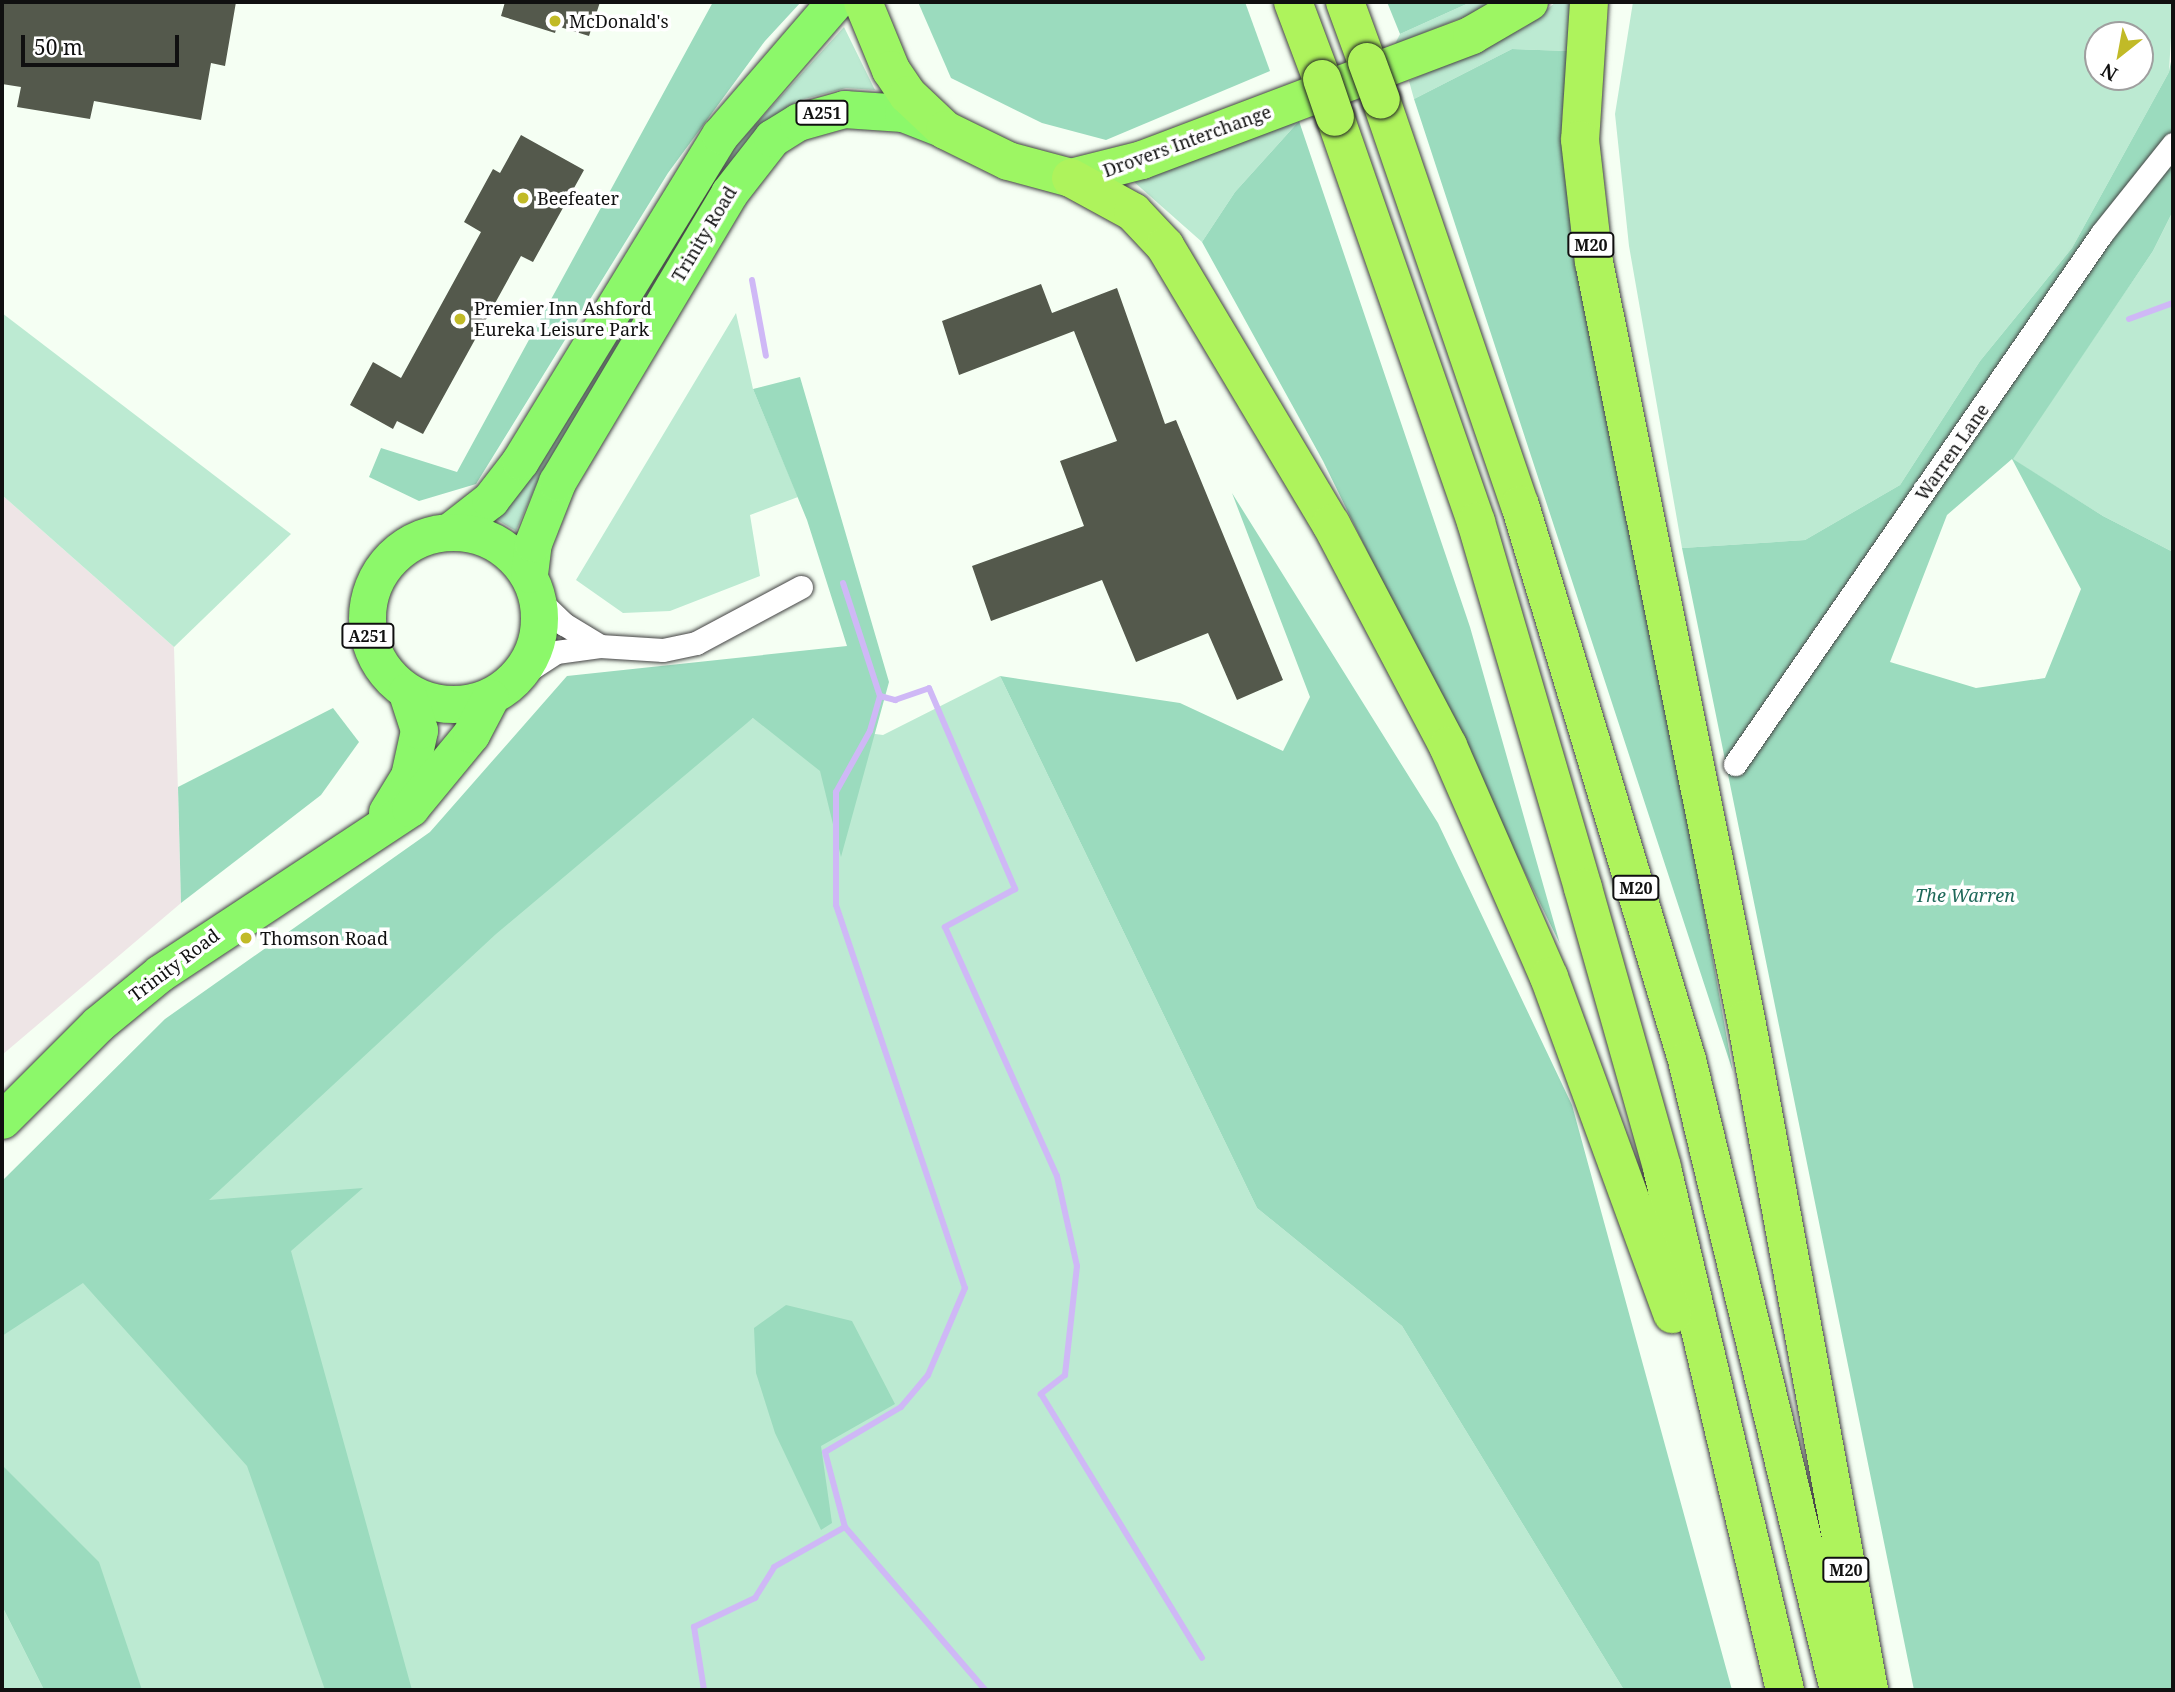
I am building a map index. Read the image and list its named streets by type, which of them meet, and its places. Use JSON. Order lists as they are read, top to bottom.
{
  "streets": {
    "highway": ["Drovers Interchange", "M20"],
    "main road": ["A251", "Trinity Road"],
    "street": ["Warren Lane"]
  },
  "crossings": [
    ["Drovers Interchange", "Trinity Road"],
    ["Drovers Interchange", "M20"]
  ],
  "parks": ["The Warren"],
  "places": [
    "McDonald's",
    "Beefeater",
    "Premier Inn Ashford Eureka Leisure Park",
    "Thomson Road"
  ],
  "scale_bar": "50 m",
  "north": "bottom left"
}
